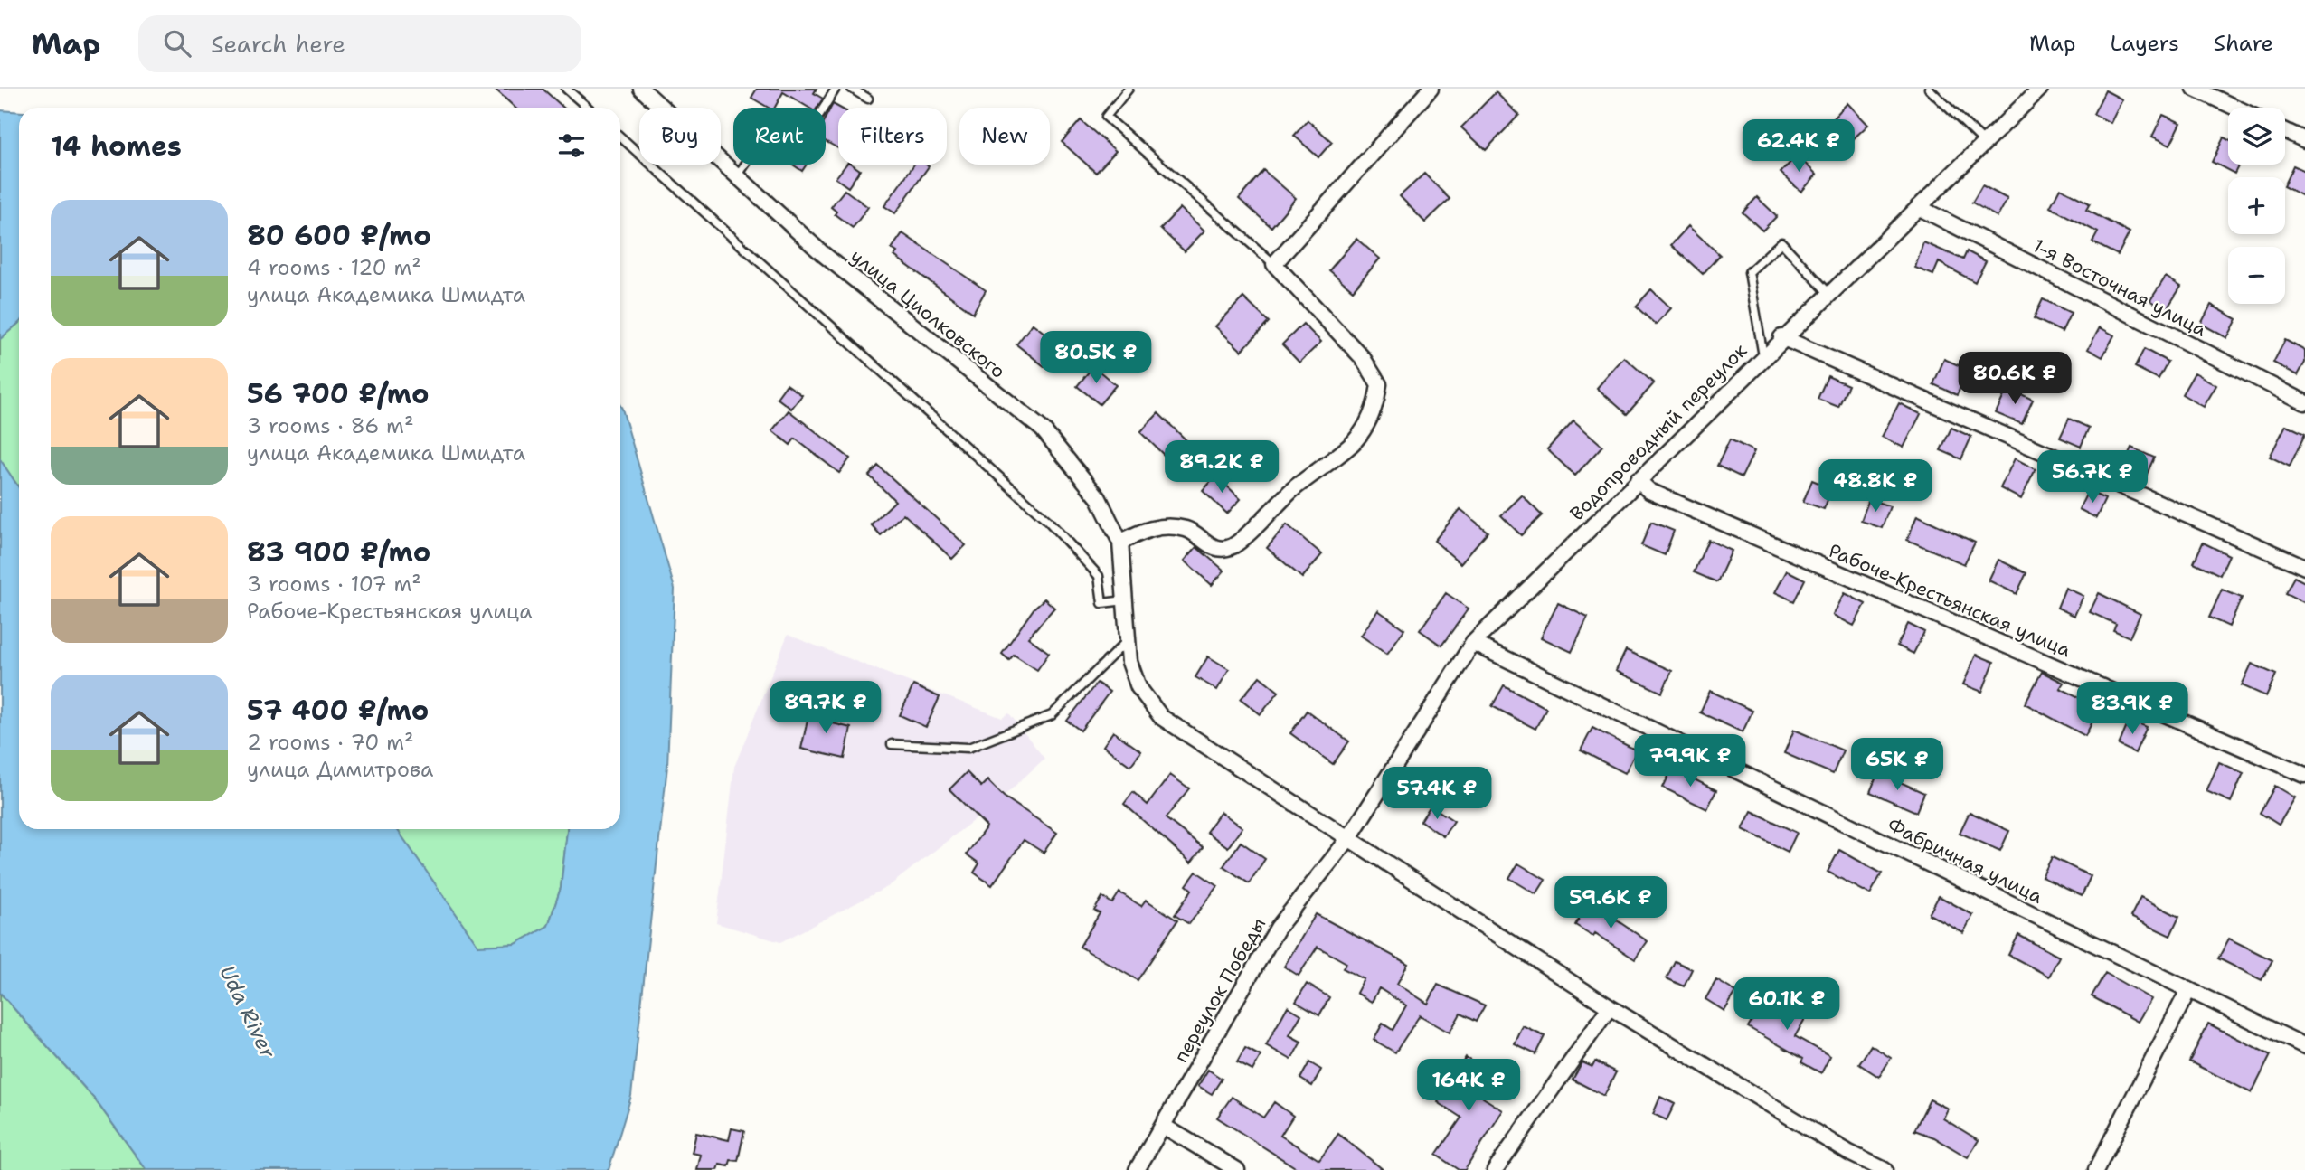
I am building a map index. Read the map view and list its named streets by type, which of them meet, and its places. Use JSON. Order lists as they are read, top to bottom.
{
  "streets": {
    "street": [
      "1-я Восточная улица",
      "улица Циолковского",
      "Водопроводный переулок",
      "Рабоче-Крестьянская улица",
      "Фабричная улица",
      "переулок Победы"
    ]
  },
  "crossings": [
    ["1-я Восточная улица", "Водопроводный переулок"],
    ["улица Циолковского", "Водопроводный переулок"],
    ["улица Циолковского", "переулок Победы"],
    ["Водопроводный переулок", "Рабоче-Крестьянская улица"],
    ["Водопроводный переулок", "Фабричная улица"],
    ["Водопроводный переулок", "переулок Победы"]
  ],
  "water": ["Uda River"],
  "page": {
    "header": "Map",
    "search": "Search here",
    "nav": ["Map", "Layers", "Share"],
    "map_buttons": ["+", "−"],
    "chip": [
      "Buy",
      "Rent",
      "Filters",
      "New"
    ],
    "heading": "14 homes",
    "price": [
      "62.4K ₽",
      "80.5K ₽",
      "80.6K ₽",
      "89.2K ₽",
      "56.7K ₽",
      "48.8K ₽",
      "89.7K ₽",
      "83.9K ₽",
      "79.9K ₽",
      "65K ₽",
      "57.4K ₽",
      "59.6K ₽",
      "60.1K ₽",
      "164K ₽"
    ],
    "list": [
      {
        "name": "80 600 ₽/mo",
        "note": "4 rooms · 120 m² · улица Академика Шмидта"
      },
      {
        "name": "56 700 ₽/mo",
        "note": "3 rooms · 86 m² · улица Академика Шмидта"
      },
      {
        "name": "83 900 ₽/mo",
        "note": "3 rooms · 107 m² · Рабоче-Крестьянская улица"
      },
      {
        "name": "57 400 ₽/mo",
        "note": "2 rooms · 70 m² · улица Димитрова"
      }
    ]
  }
}
